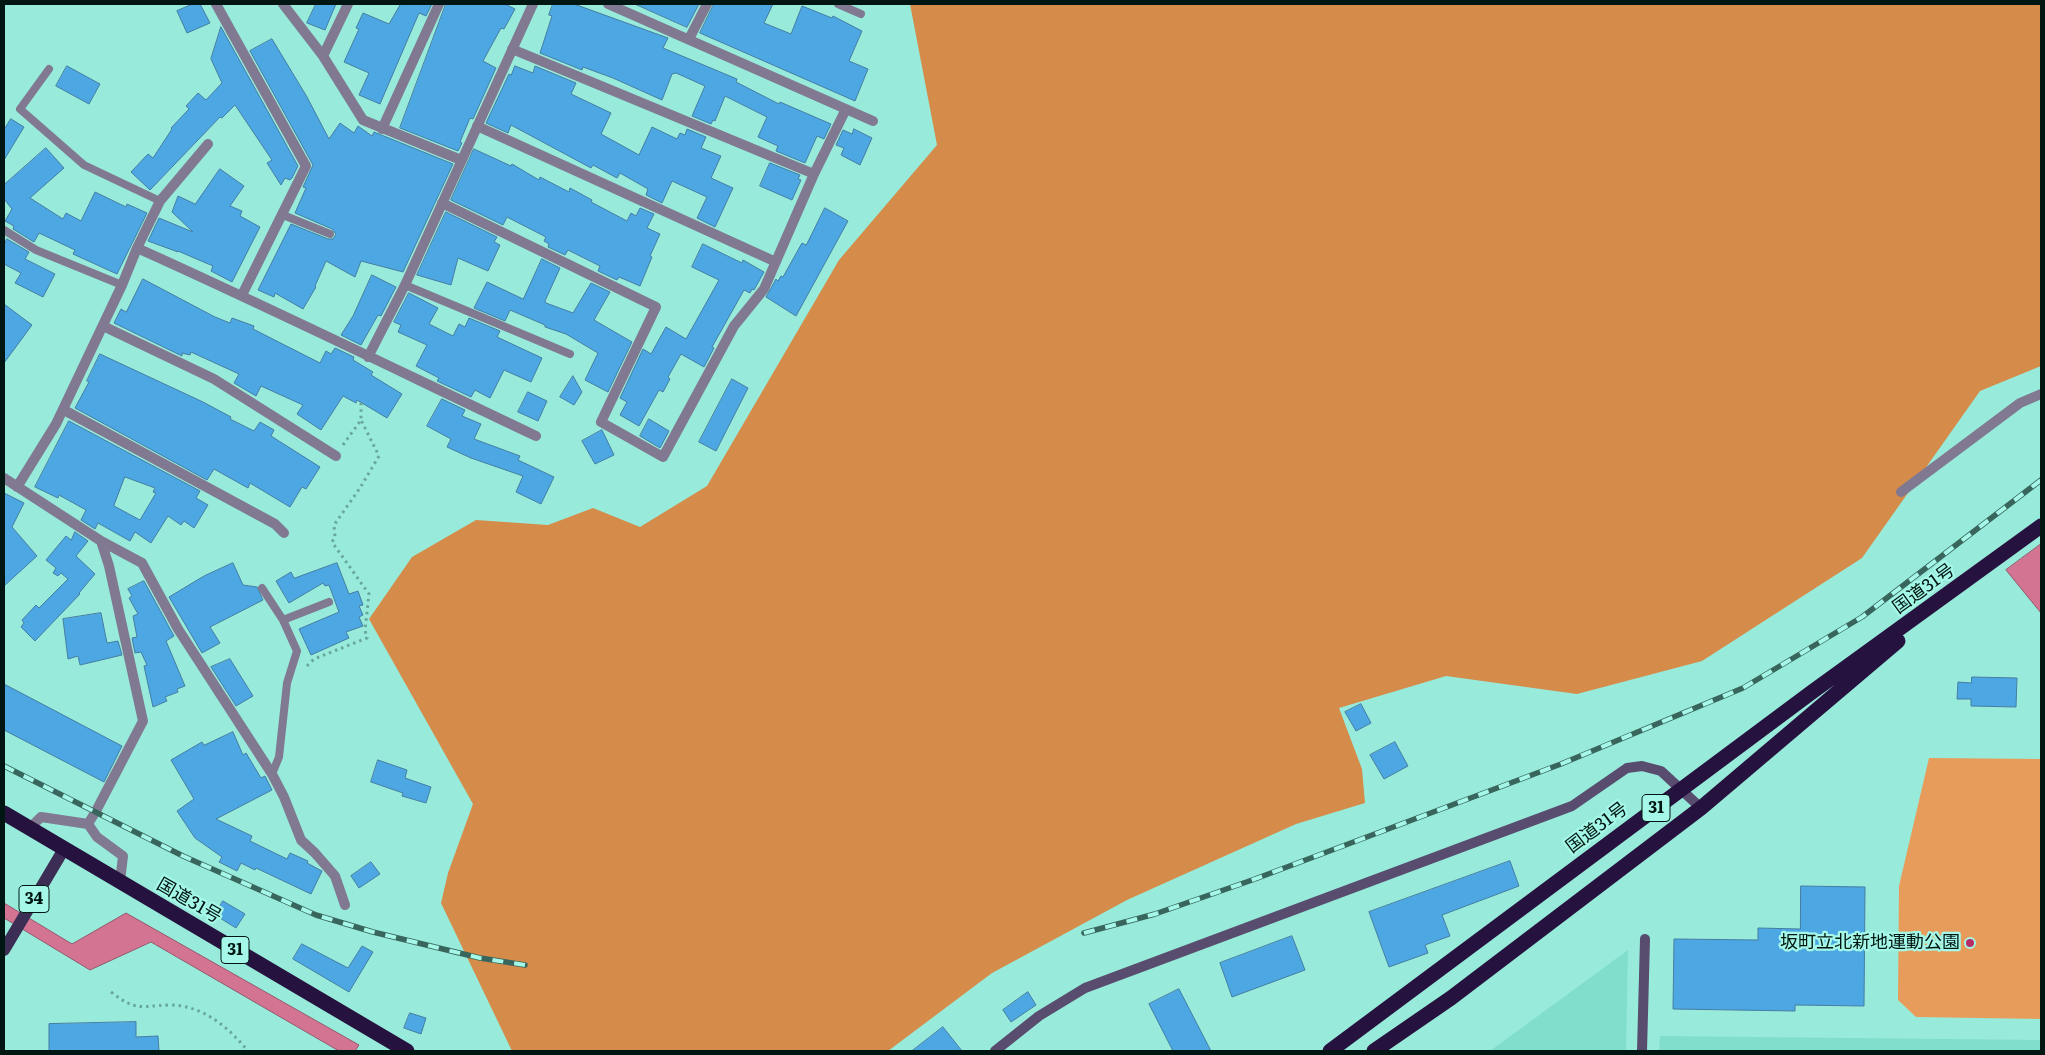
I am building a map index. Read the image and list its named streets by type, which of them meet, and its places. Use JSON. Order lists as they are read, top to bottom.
{
  "streets": {
    "highway": ["国道31号", "31"],
    "main road": ["34"]
  },
  "crossings": [
    ["国道31号", "34"]
  ],
  "places": ["坂町立北新地運動公園"]
}
